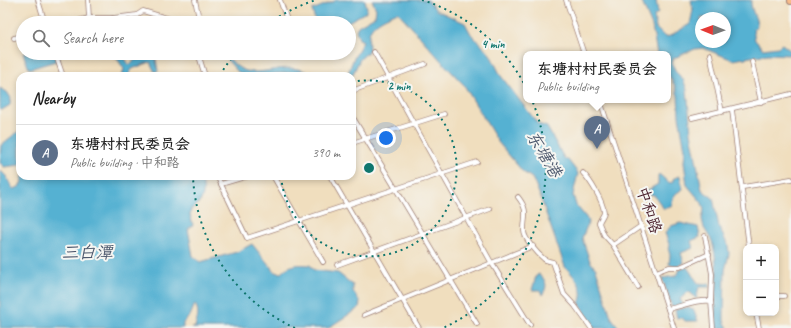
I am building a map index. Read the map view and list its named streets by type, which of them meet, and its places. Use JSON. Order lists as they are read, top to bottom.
{
  "streets": {
    "street": ["中和路"]
  },
  "water": ["东塘港", "三白潭"],
  "north": "left",
  "page": {
    "search": "Search here",
    "popup": ["东塘村村民委员会", "Public building"],
    "heading": "Nearby",
    "pins": "A",
    "list": [
      {
        "mark": "A",
        "name": "东塘村村民委员会",
        "note": "Public building · 中和路",
        "value": "390 m"
      }
    ],
    "map_buttons": ["+", "−"]
  },
  "rings": ["4 min", "2 min"]
}
